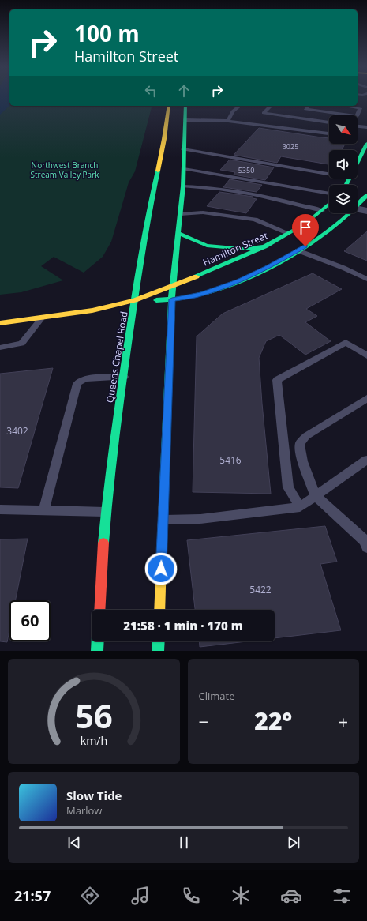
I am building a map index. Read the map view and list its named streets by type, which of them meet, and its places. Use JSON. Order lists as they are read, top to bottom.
{
  "streets": {
    "main road": ["Hamilton Street", "Queens Chapel Road"]
  },
  "crossings": [
    ["Hamilton Street", "Queens Chapel Road"]
  ],
  "parks": ["Northwest Branch Stream Valley Park"],
  "house_numbers": [
    "3025",
    "5350",
    "3402",
    "5416",
    "5422"
  ],
  "north": "bottom right",
  "page": {
    "turn": ["100 m", "Hamilton Street"],
    "limit": "60",
    "trip": "21:58 · 1 min · 170 m",
    "tile": "Climate",
    "heat": ["−", "22°", "+"],
    "song": ["Slow Tide", "Marlow"],
    "tabs": "21:57",
    "gauge": ["56", "km/h"]
  }
}
